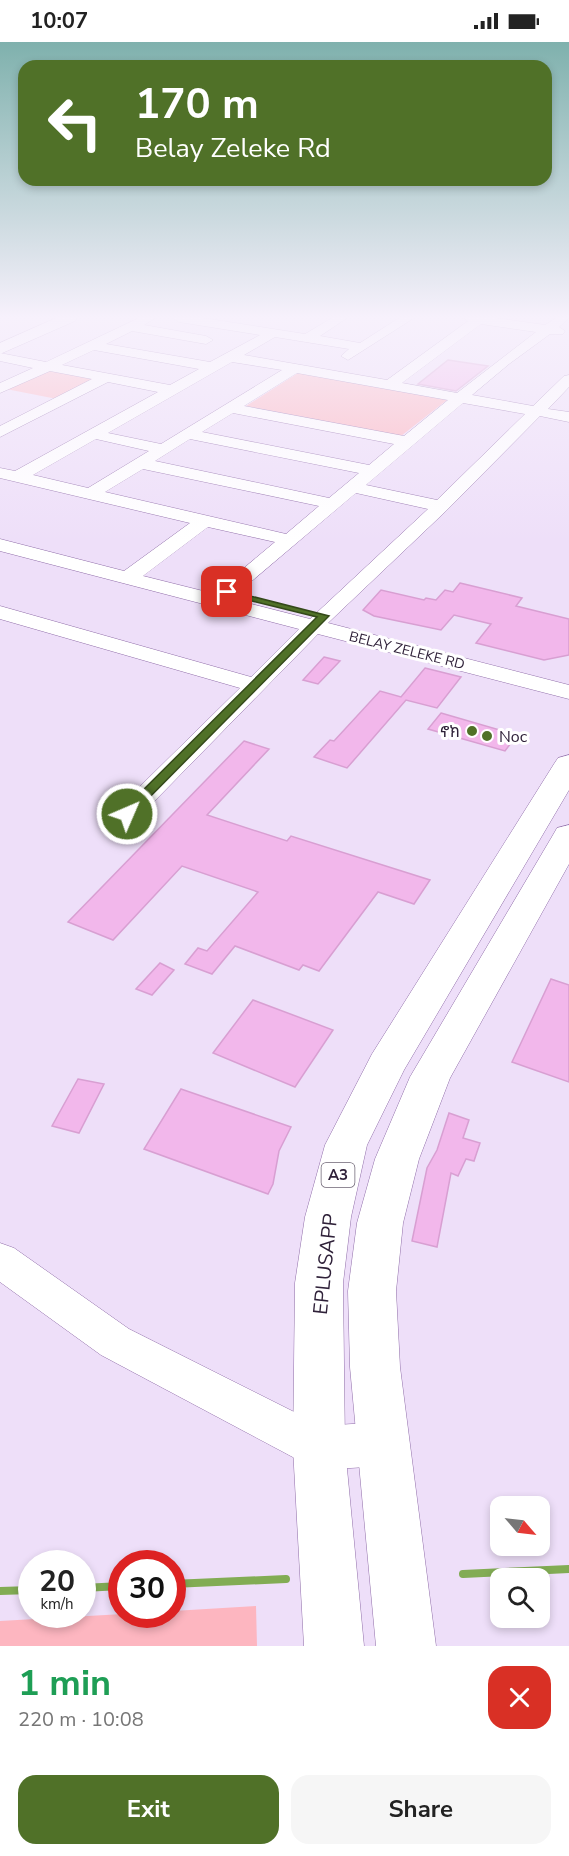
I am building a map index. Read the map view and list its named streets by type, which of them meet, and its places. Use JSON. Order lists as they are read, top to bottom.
{
  "streets": {
    "main road": ["A3", "EPLUSAPP"],
    "street": ["BELAY ZELEKE RD"]
  },
  "places": ["ኖክ", "Noc"],
  "north": "bottom right",
  "page": {
    "status": "10:07",
    "turn": ["170 m", "Belay Zeleke Rd"],
    "speed": "20 km/h",
    "limit": "30",
    "heading": ["1 min", "220 m · 10:08"],
    "buttons": ["Exit", "Share"]
  }
}
